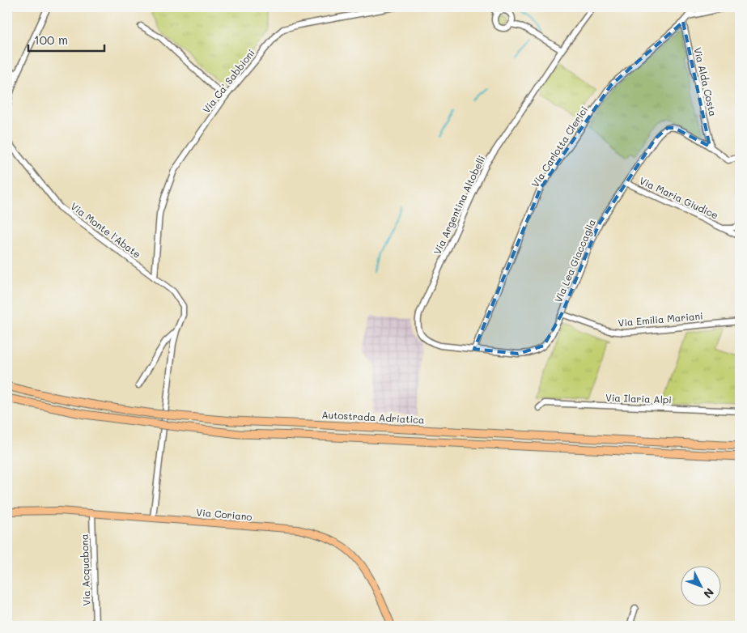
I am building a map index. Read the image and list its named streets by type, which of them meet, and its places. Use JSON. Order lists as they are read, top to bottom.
{
  "streets": {
    "highway": ["Autostrada Adriatica"],
    "main road": ["Via Coriano"],
    "street": [
      "Via Ca' Sabbioni",
      "Via Alda Costa",
      "Via Carlotta Clerici",
      "Via Maria Giudice",
      "Via Argentina Altobelli",
      "Via Monte l'Abate",
      "Via Lea Giaccaglia",
      "Via Emilia Mariani",
      "Via Ilaria Alpi",
      "Via Acquabona"
    ]
  },
  "crossings": [
    ["Via Ca' Sabbioni", "Via Monte l'Abate"],
    ["Via Alda Costa", "Via Carlotta Clerici"],
    ["Via Alda Costa", "Via Lea Giaccaglia"],
    ["Via Carlotta Clerici", "Via Lea Giaccaglia"],
    ["Via Maria Giudice", "Via Lea Giaccaglia"],
    ["Via Argentina Altobelli", "Via Lea Giaccaglia"],
    ["Via Monte l'Abate", "Via Coriano"],
    ["Via Lea Giaccaglia", "Via Emilia Mariani"],
    ["Via Coriano", "Via Acquabona"]
  ],
  "scale_bar": "100 m",
  "north": "bottom right"
}
